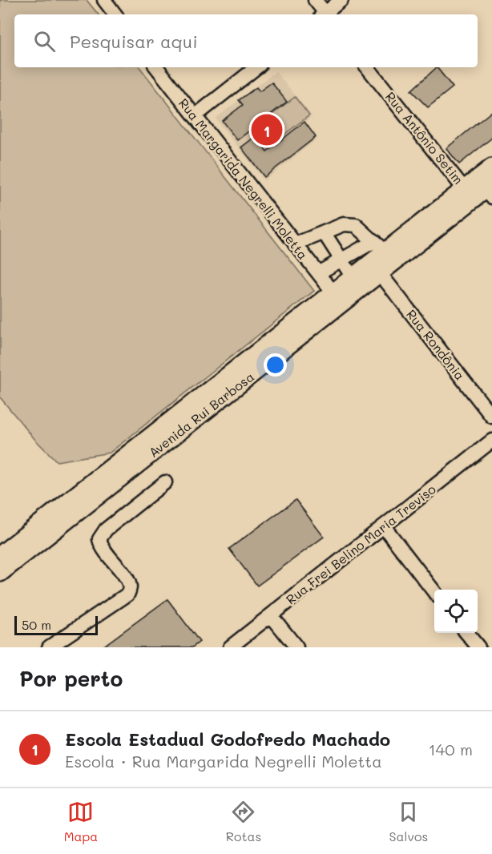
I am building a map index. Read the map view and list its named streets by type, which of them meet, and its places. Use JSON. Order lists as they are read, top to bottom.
{
  "streets": {
    "main road": ["Avenida Rui Barbosa"],
    "street": [
      "Rua Antônio Setim",
      "Rua Margarida Negrelli Moletta",
      "Rua Rondônia",
      "Rua Frei Belino Maria Treviso"
    ]
  },
  "crossings": [
    ["Rua Antônio Setim", "Avenida Rui Barbosa"],
    ["Rua Margarida Negrelli Moletta", "Avenida Rui Barbosa"],
    ["Rua Rondônia", "Avenida Rui Barbosa"]
  ],
  "scale_bar": "50 m",
  "page": {
    "search": "Pesquisar aqui",
    "pins": "1",
    "scale": "50 m",
    "heading": "Por perto",
    "list": [
      {
        "mark": "1",
        "name": "Escola Estadual Godofredo Machado",
        "note": "Escola · Rua Margarida Negrelli Moletta",
        "value": "140 m"
      }
    ],
    "nav": ["Mapa", "Rotas", "Salvos"]
  }
}
